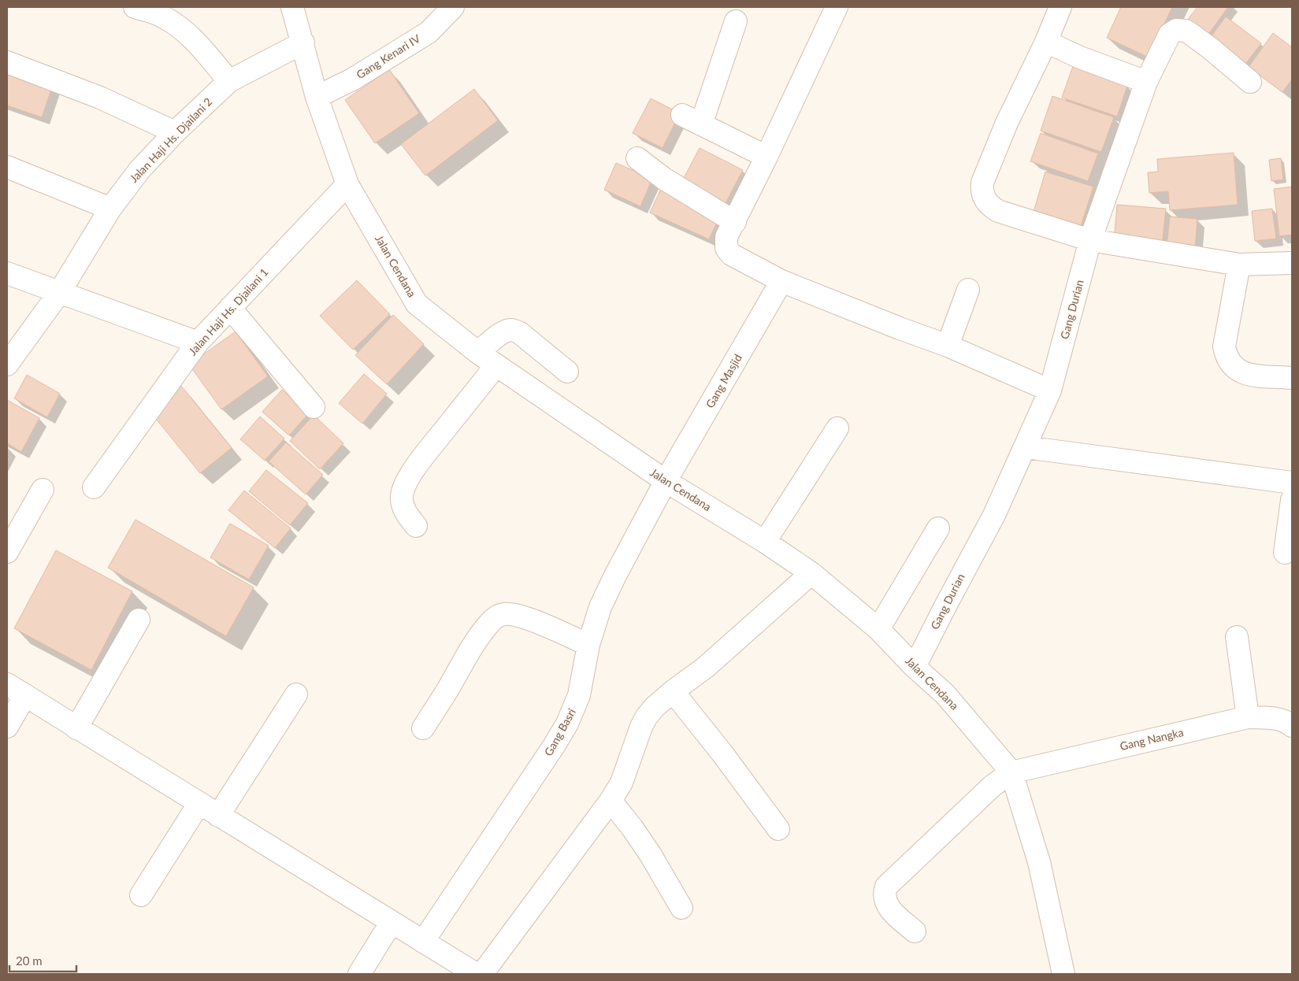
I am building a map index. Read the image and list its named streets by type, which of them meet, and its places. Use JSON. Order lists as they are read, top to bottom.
{
  "streets": {
    "street": [
      "Gang Kenari IV",
      "Jalan Haji Hs. Djailani 2",
      "Jalan Cendana",
      "Gang Durian",
      "Jalan Haji Hs. Djailani 1",
      "Gang Masjid",
      "Gang Basri",
      "Gang Nangka"
    ]
  },
  "crossings": [
    ["Gang Kenari IV", "Jalan Cendana"],
    ["Jalan Haji Hs. Djailani 2", "Jalan Cendana"],
    ["Jalan Cendana", "Gang Durian"],
    ["Jalan Cendana", "Jalan Haji Hs. Djailani 1"],
    ["Jalan Cendana", "Gang Masjid"],
    ["Jalan Cendana", "Gang Basri"],
    ["Jalan Cendana", "Gang Nangka"],
    ["Gang Masjid", "Gang Basri"]
  ],
  "scale_bar": "20 m"
}
